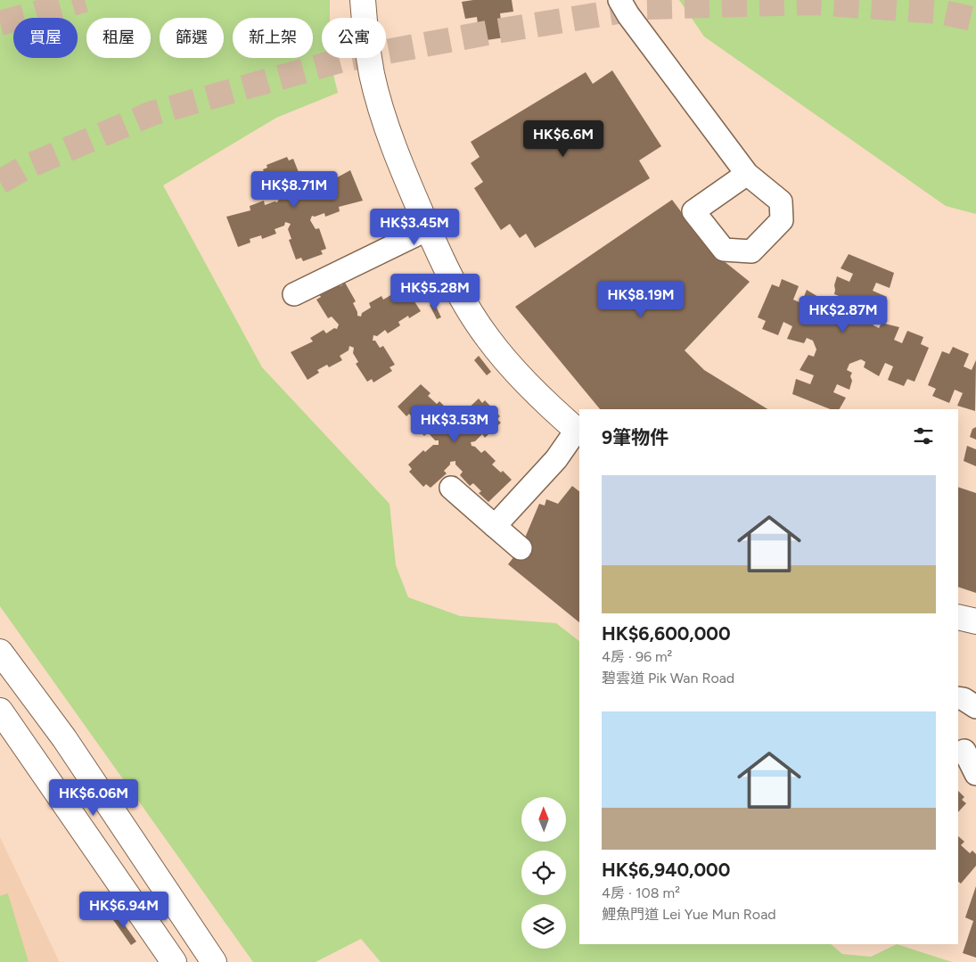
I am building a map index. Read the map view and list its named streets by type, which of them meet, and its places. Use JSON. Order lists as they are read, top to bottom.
{
  "north": "top",
  "page": {
    "chip": [
      "買屋",
      "租屋",
      "篩選",
      "新上架",
      "公寓"
    ],
    "price": [
      "HK$6.6M",
      "HK$8.71M",
      "HK$3.45M",
      "HK$5.28M",
      "HK$8.19M",
      "HK$2.87M",
      "HK$3.53M",
      "HK$6.06M",
      "HK$6.94M"
    ],
    "heading": "9筆物件",
    "list": [
      {
        "name": "HK$6,600,000",
        "note": "4房 · 96 m² · 碧雲道 Pik Wan Road"
      },
      {
        "name": "HK$6,940,000",
        "note": "4房 · 108 m² · 鯉魚門道 Lei Yue Mun Road"
      }
    ]
  }
}
